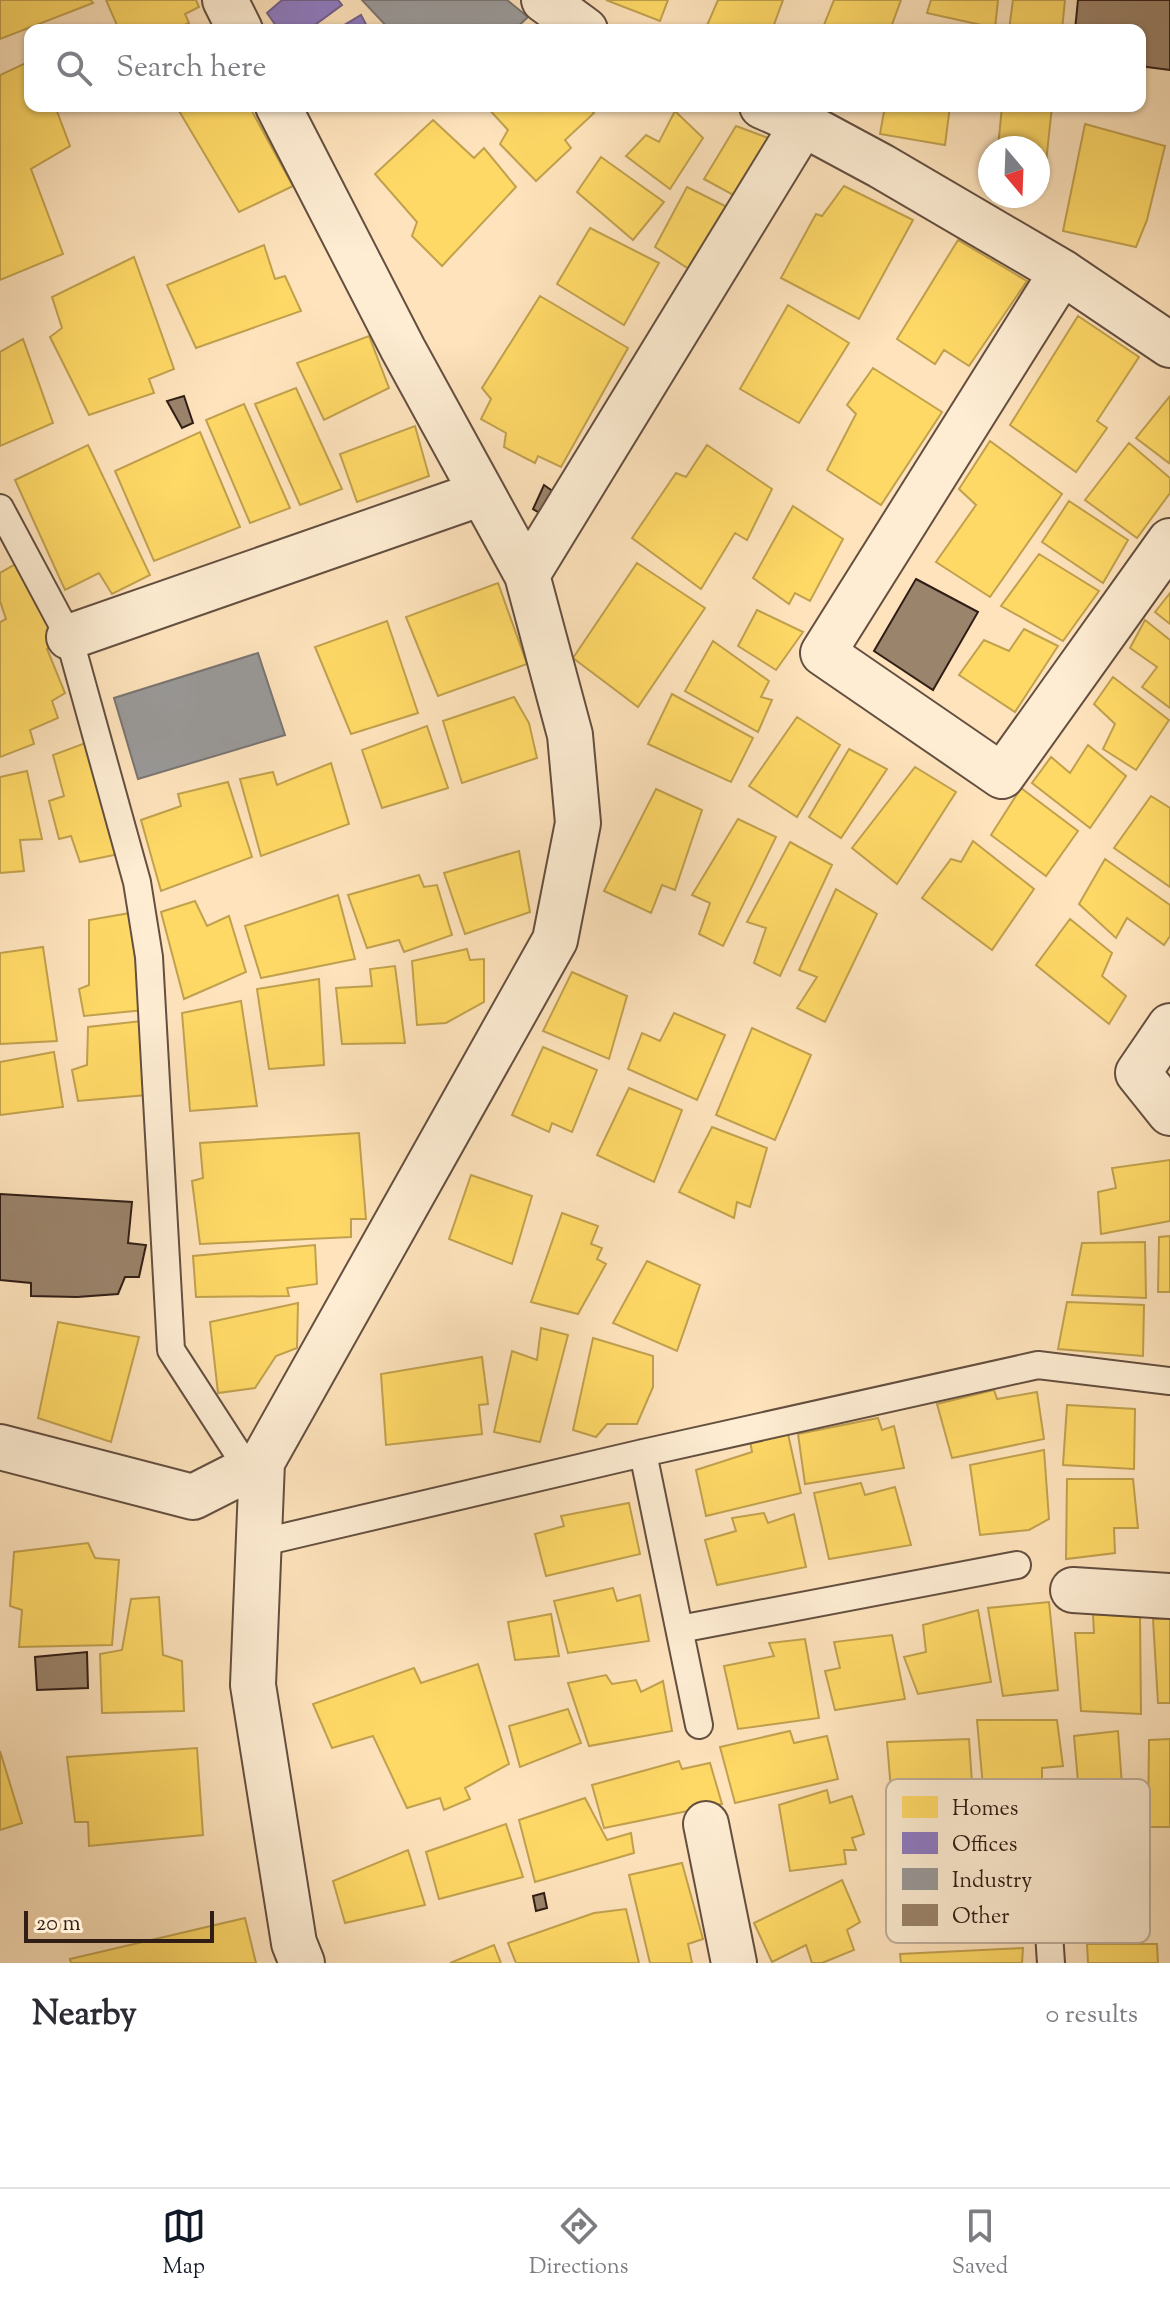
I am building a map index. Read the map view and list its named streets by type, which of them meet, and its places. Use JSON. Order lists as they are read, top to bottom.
{
  "legend": [
    "Homes",
    "Offices",
    "Industry",
    "Other"
  ],
  "scale_bar": "20 m",
  "north": "bottom",
  "page": {
    "search": "Search here",
    "scale": "20 m",
    "heading": ["Nearby", "0 results"],
    "nav": ["Map", "Directions", "Saved"]
  }
}
